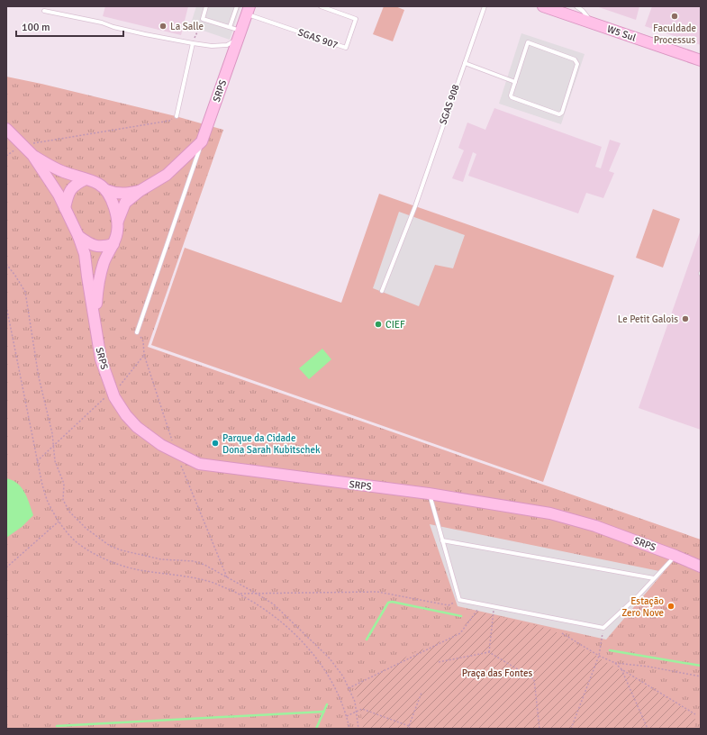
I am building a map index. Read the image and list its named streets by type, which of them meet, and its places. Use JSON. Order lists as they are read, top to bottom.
{
  "streets": {
    "main road": ["W5 Sul", "SRPS"],
    "lane": ["SGAS 907", "SGAS 908"]
  },
  "crossings": [
    ["SGAS 907", "SRPS"]
  ],
  "parks": ["Praça das Fontes"],
  "places": [
    "Faculdade Processus",
    "La Salle",
    "Le Petit Galois",
    "CIEF",
    "Parque da Cidade Dona Sarah Kubitschek",
    "Estação Zero Nove"
  ],
  "scale_bar": "100 m"
}
